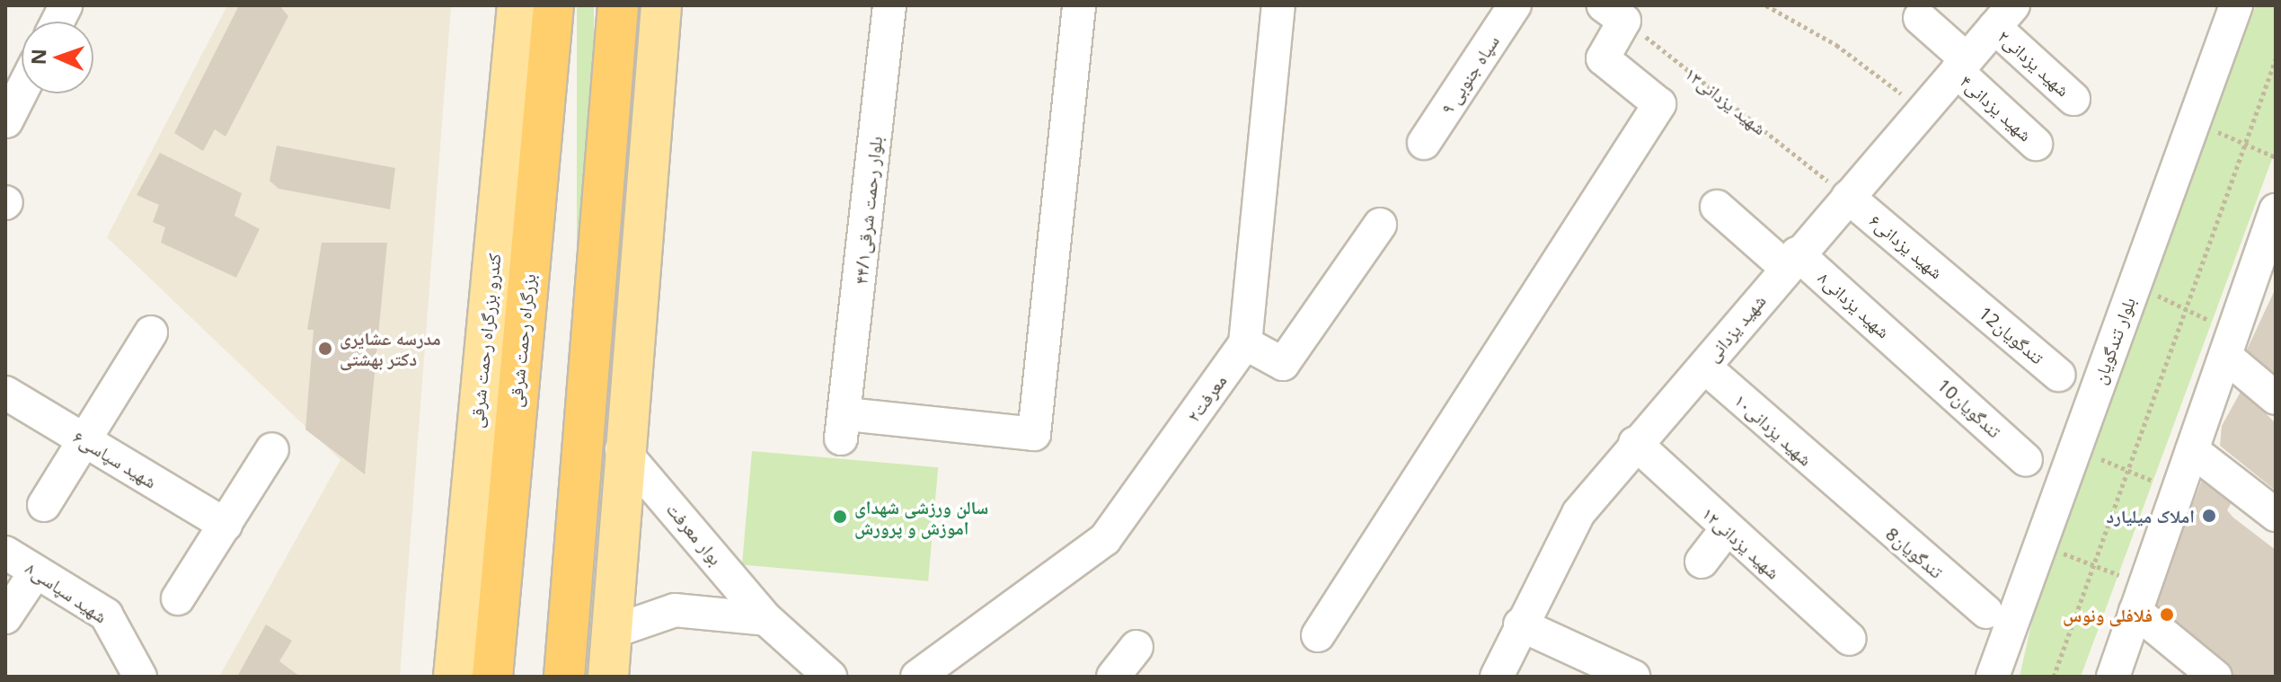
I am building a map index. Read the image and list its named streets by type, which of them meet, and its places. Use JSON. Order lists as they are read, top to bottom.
{
  "streets": {
    "highway": ["بزرگراه رحمت شرقی"],
    "main road": ["کندرو بزرگراه رحمت شرقی"],
    "street": [
      "شهید یزدانی۲",
      "۹ سپاه جنوبی",
      "شهید یزدانی۴",
      "بلوار رحمت شرقی۴۴/۱",
      "شهید یزدانی۶",
      "شهید یزدانی۸",
      "شهید یزدانی",
      "12تندگویان",
      "بلوار تندگویان",
      "معرفت۲",
      "10تندگویان",
      "شهید یزدانی۱۰",
      "شهید سپاسی۶",
      "بوار معرفت",
      "شهید یزدانی۱۲",
      "8تندگویان",
      "شهید سپاسی۸"
    ],
    "path": ["شهید یزدانی۱۳"]
  },
  "crossings": [
    ["شهید یزدانی۲", "شهید یزدانی"],
    ["شهید یزدانی۱۳", "شهید یزدانی۶"],
    ["شهید یزدانی۱۳", "شهید یزدانی"],
    ["شهید یزدانی۴", "شهید یزدانی"],
    ["شهید یزدانی۶", "شهید یزدانی"],
    ["شهید یزدانی۶", "12تندگویان"],
    ["شهید یزدانی۸", "شهید یزدانی"],
    ["شهید یزدانی۸", "10تندگویان"],
    ["شهید یزدانی", "شهید یزدانی۱۰"],
    ["شهید یزدانی", "شهید یزدانی۱۲"],
    ["شهید یزدانی۱۰", "8تندگویان"]
  ],
  "places": [
    "مدرسه عشایری دکتر بهشتی",
    "املاک میلیارد",
    "سالن ورزشی شهدای اموزش و پرورش",
    "فلافلی ونوس"
  ],
  "north": "left"
}
